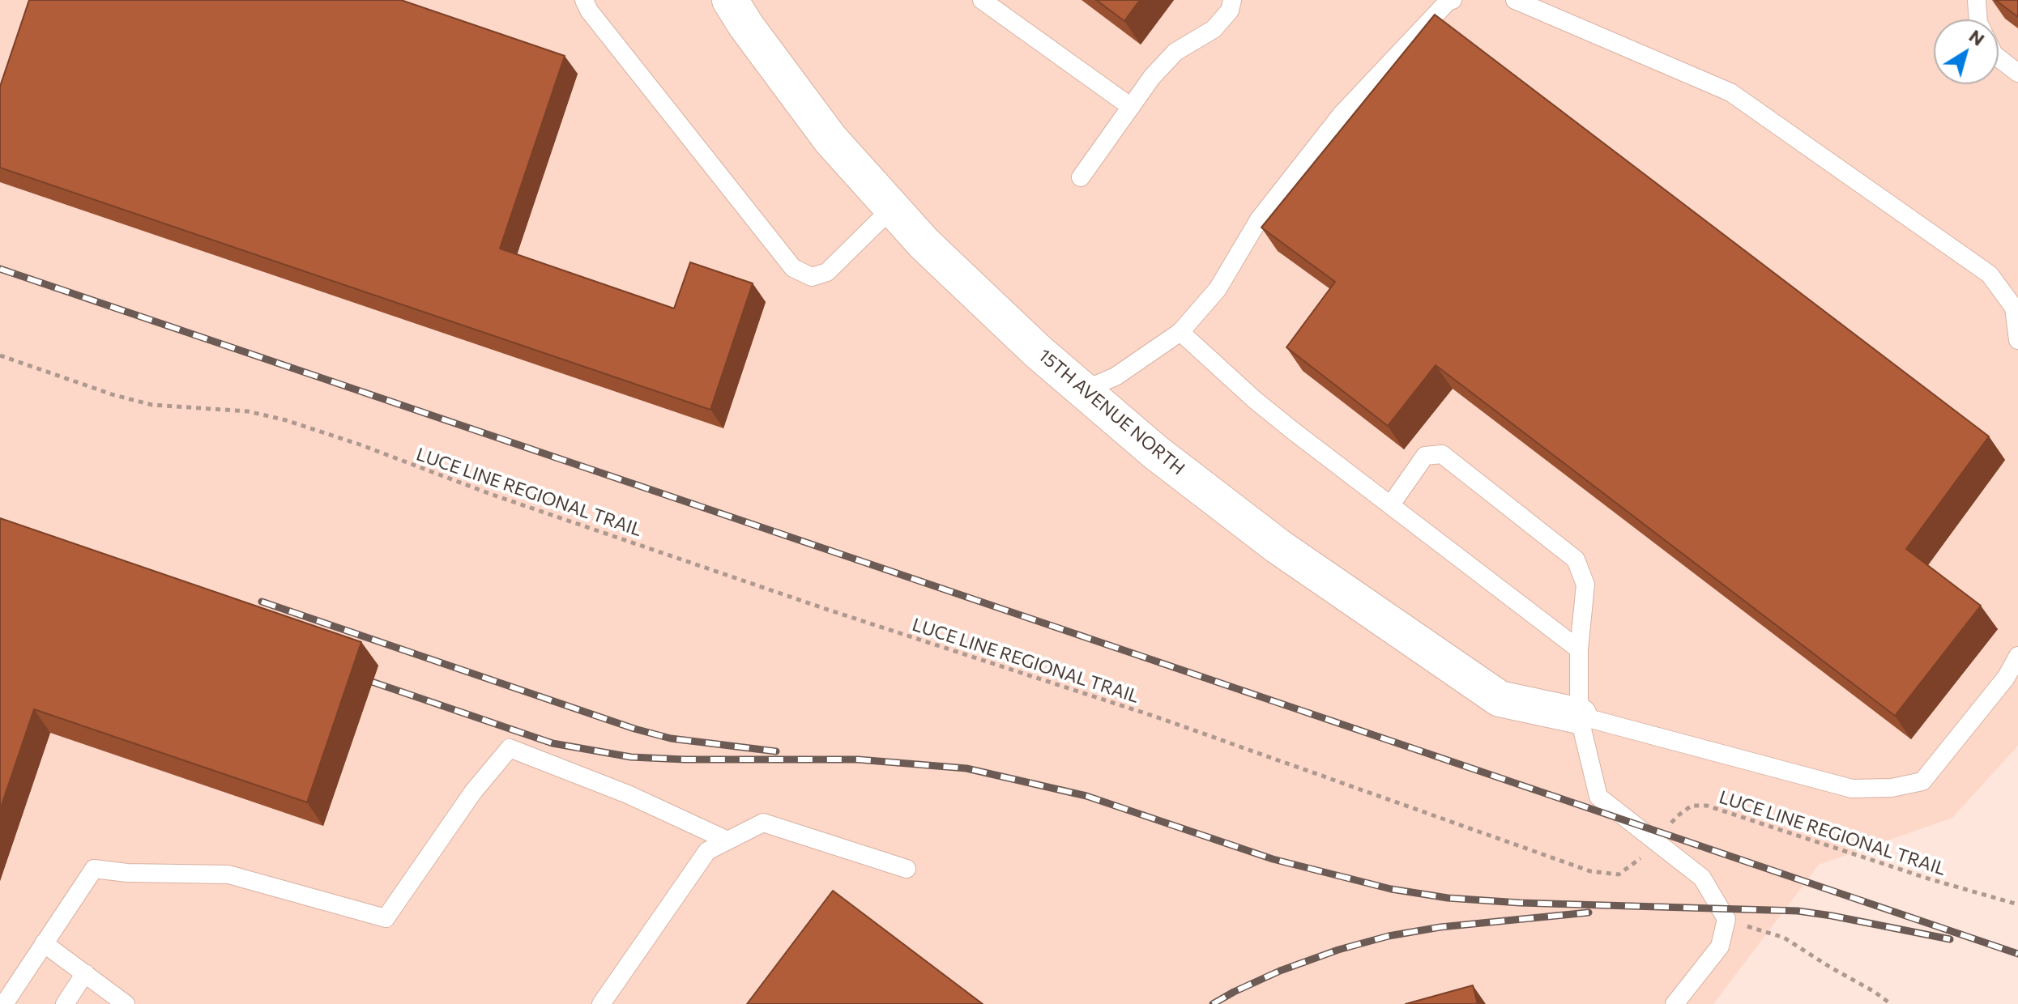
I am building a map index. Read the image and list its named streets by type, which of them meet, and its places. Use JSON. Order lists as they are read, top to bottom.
{
  "streets": {
    "street": ["15TH AVENUE NORTH"],
    "path": ["LUCE LINE REGIONAL TRAIL"]
  },
  "north": "top right"
}
